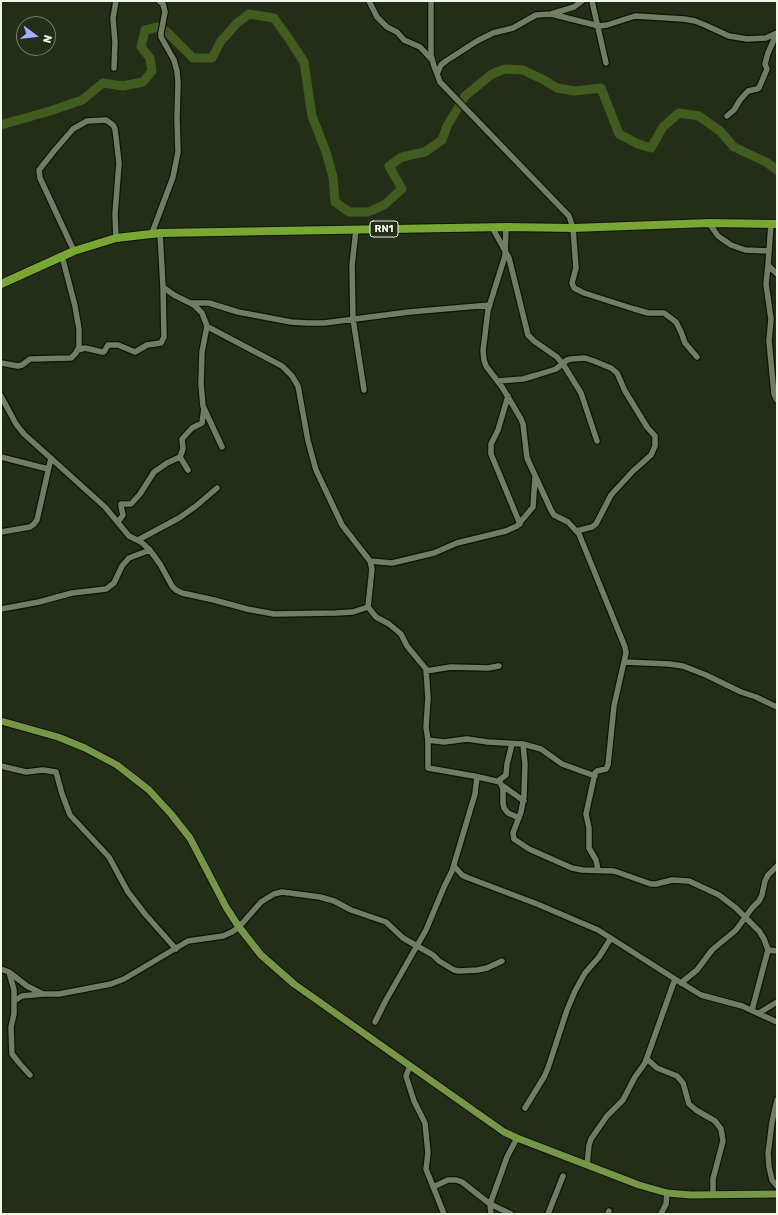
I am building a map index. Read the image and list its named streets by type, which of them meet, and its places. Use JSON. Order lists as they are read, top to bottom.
{
  "streets": {
    "highway": ["RN1"]
  },
  "north": "right"
}
